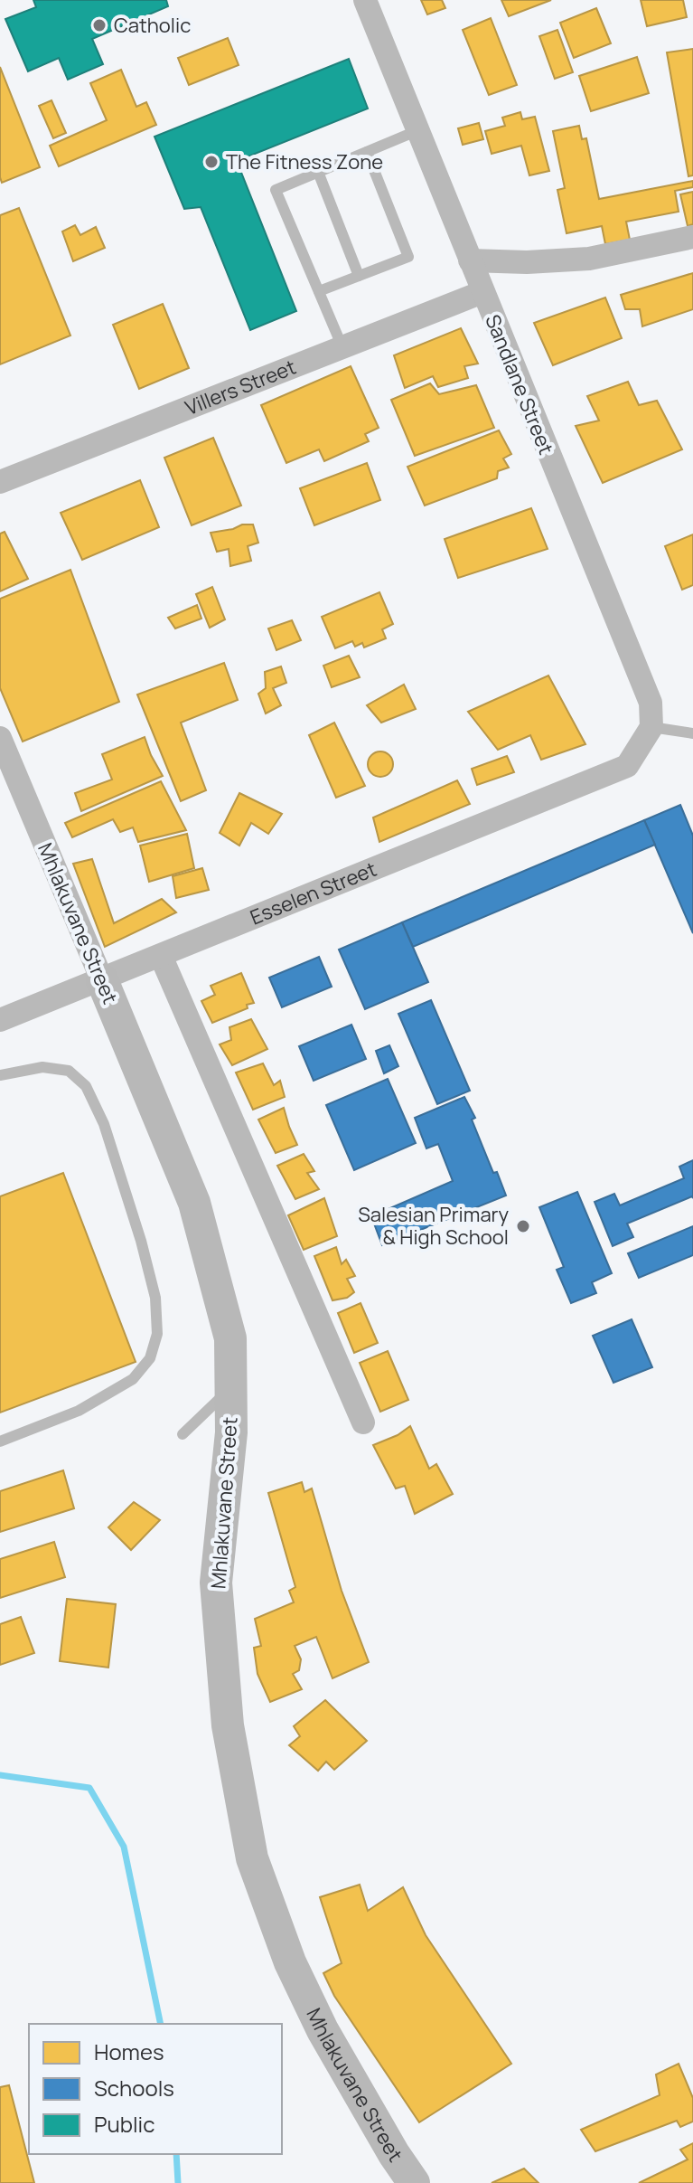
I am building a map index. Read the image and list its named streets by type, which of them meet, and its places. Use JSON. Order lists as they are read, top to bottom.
{
  "streets": {
    "street": [
      "Sandlane Street",
      "Villers Street",
      "Esselen Street",
      "Mhlakuvane Street"
    ]
  },
  "crossings": [
    ["Sandlane Street", "Villers Street"],
    ["Sandlane Street", "Esselen Street"],
    ["Esselen Street", "Mhlakuvane Street"]
  ],
  "places": ["Catholic", "The Fitness Zone", "Salesian Primary & High School"],
  "legend": ["Homes", "Schools", "Public"]
}
